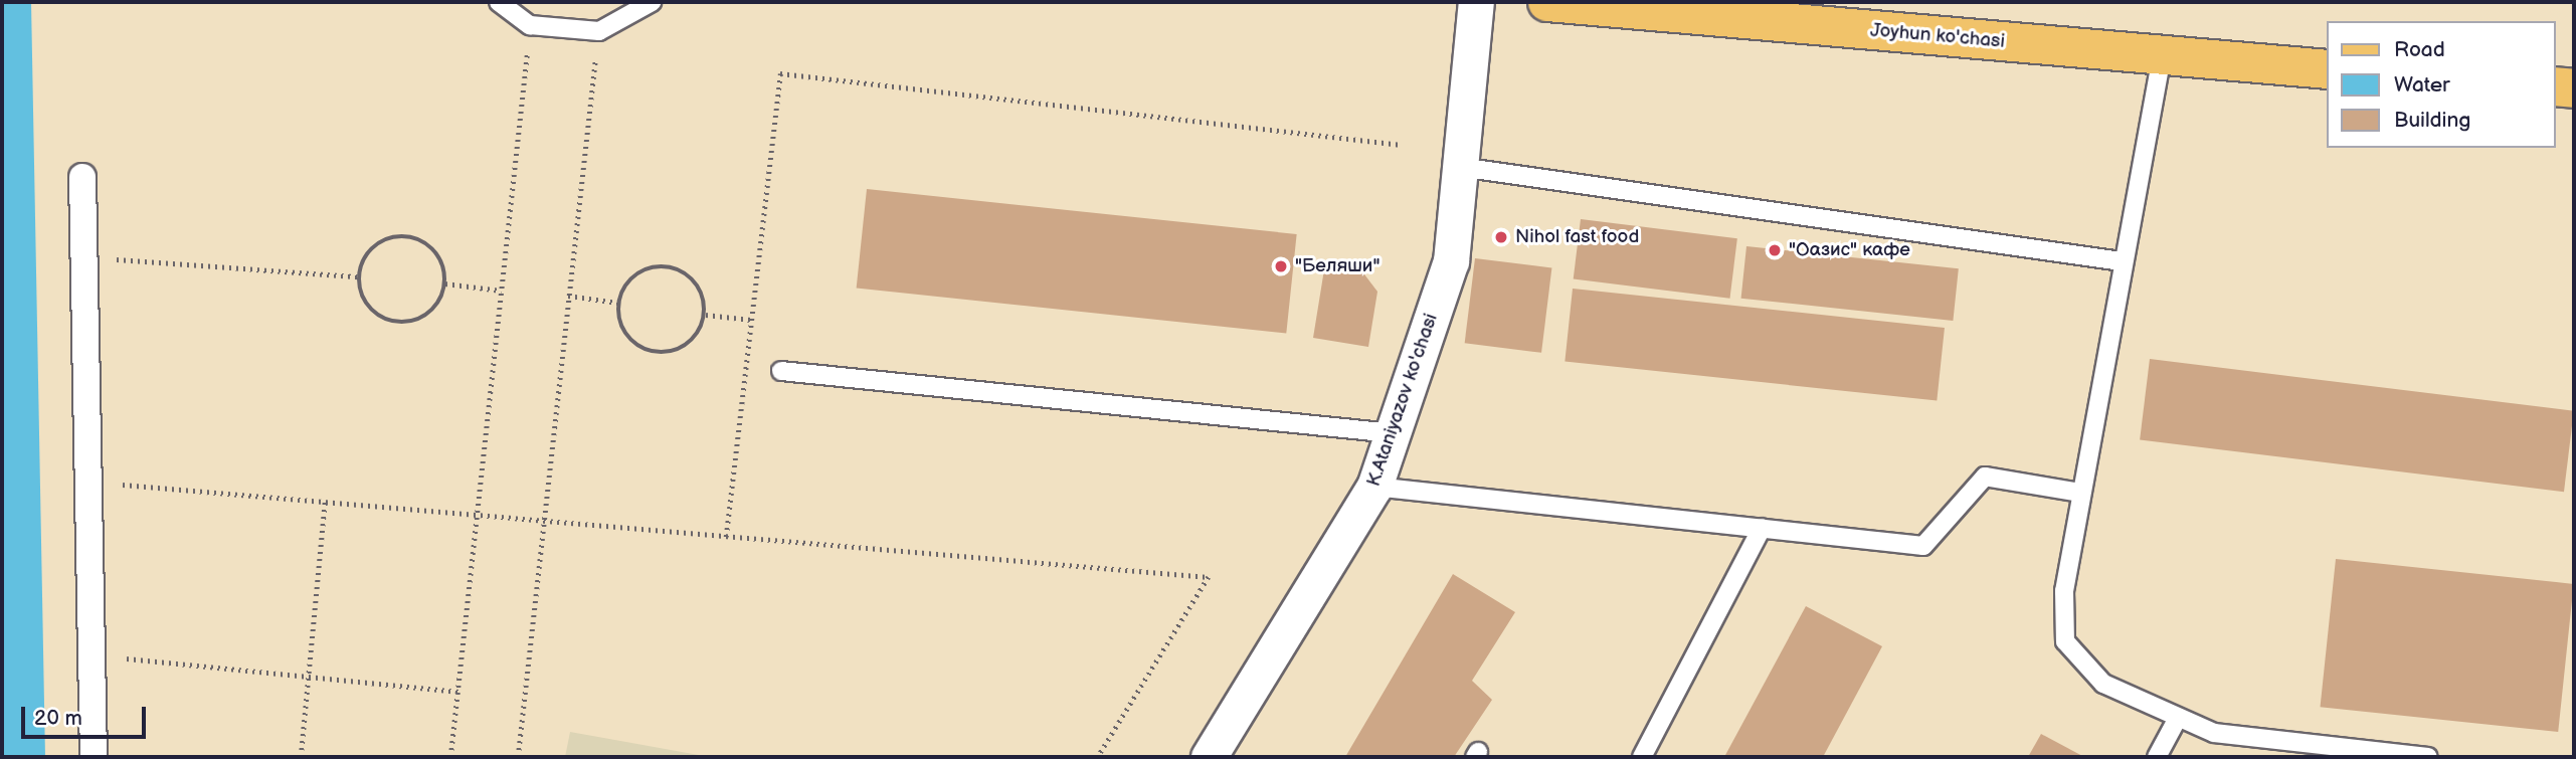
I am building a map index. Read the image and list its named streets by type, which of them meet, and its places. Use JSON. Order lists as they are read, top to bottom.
{
  "streets": {
    "main road": ["Joyhun ko'chasi"],
    "street": ["K.Ataniyazov ko'chasi"]
  },
  "places": ["Nihol fast food", "\"Оазис\" кафе", "\"Беляши\""],
  "legend": ["Road", "Water", "Building"],
  "scale_bar": "20 m"
}
